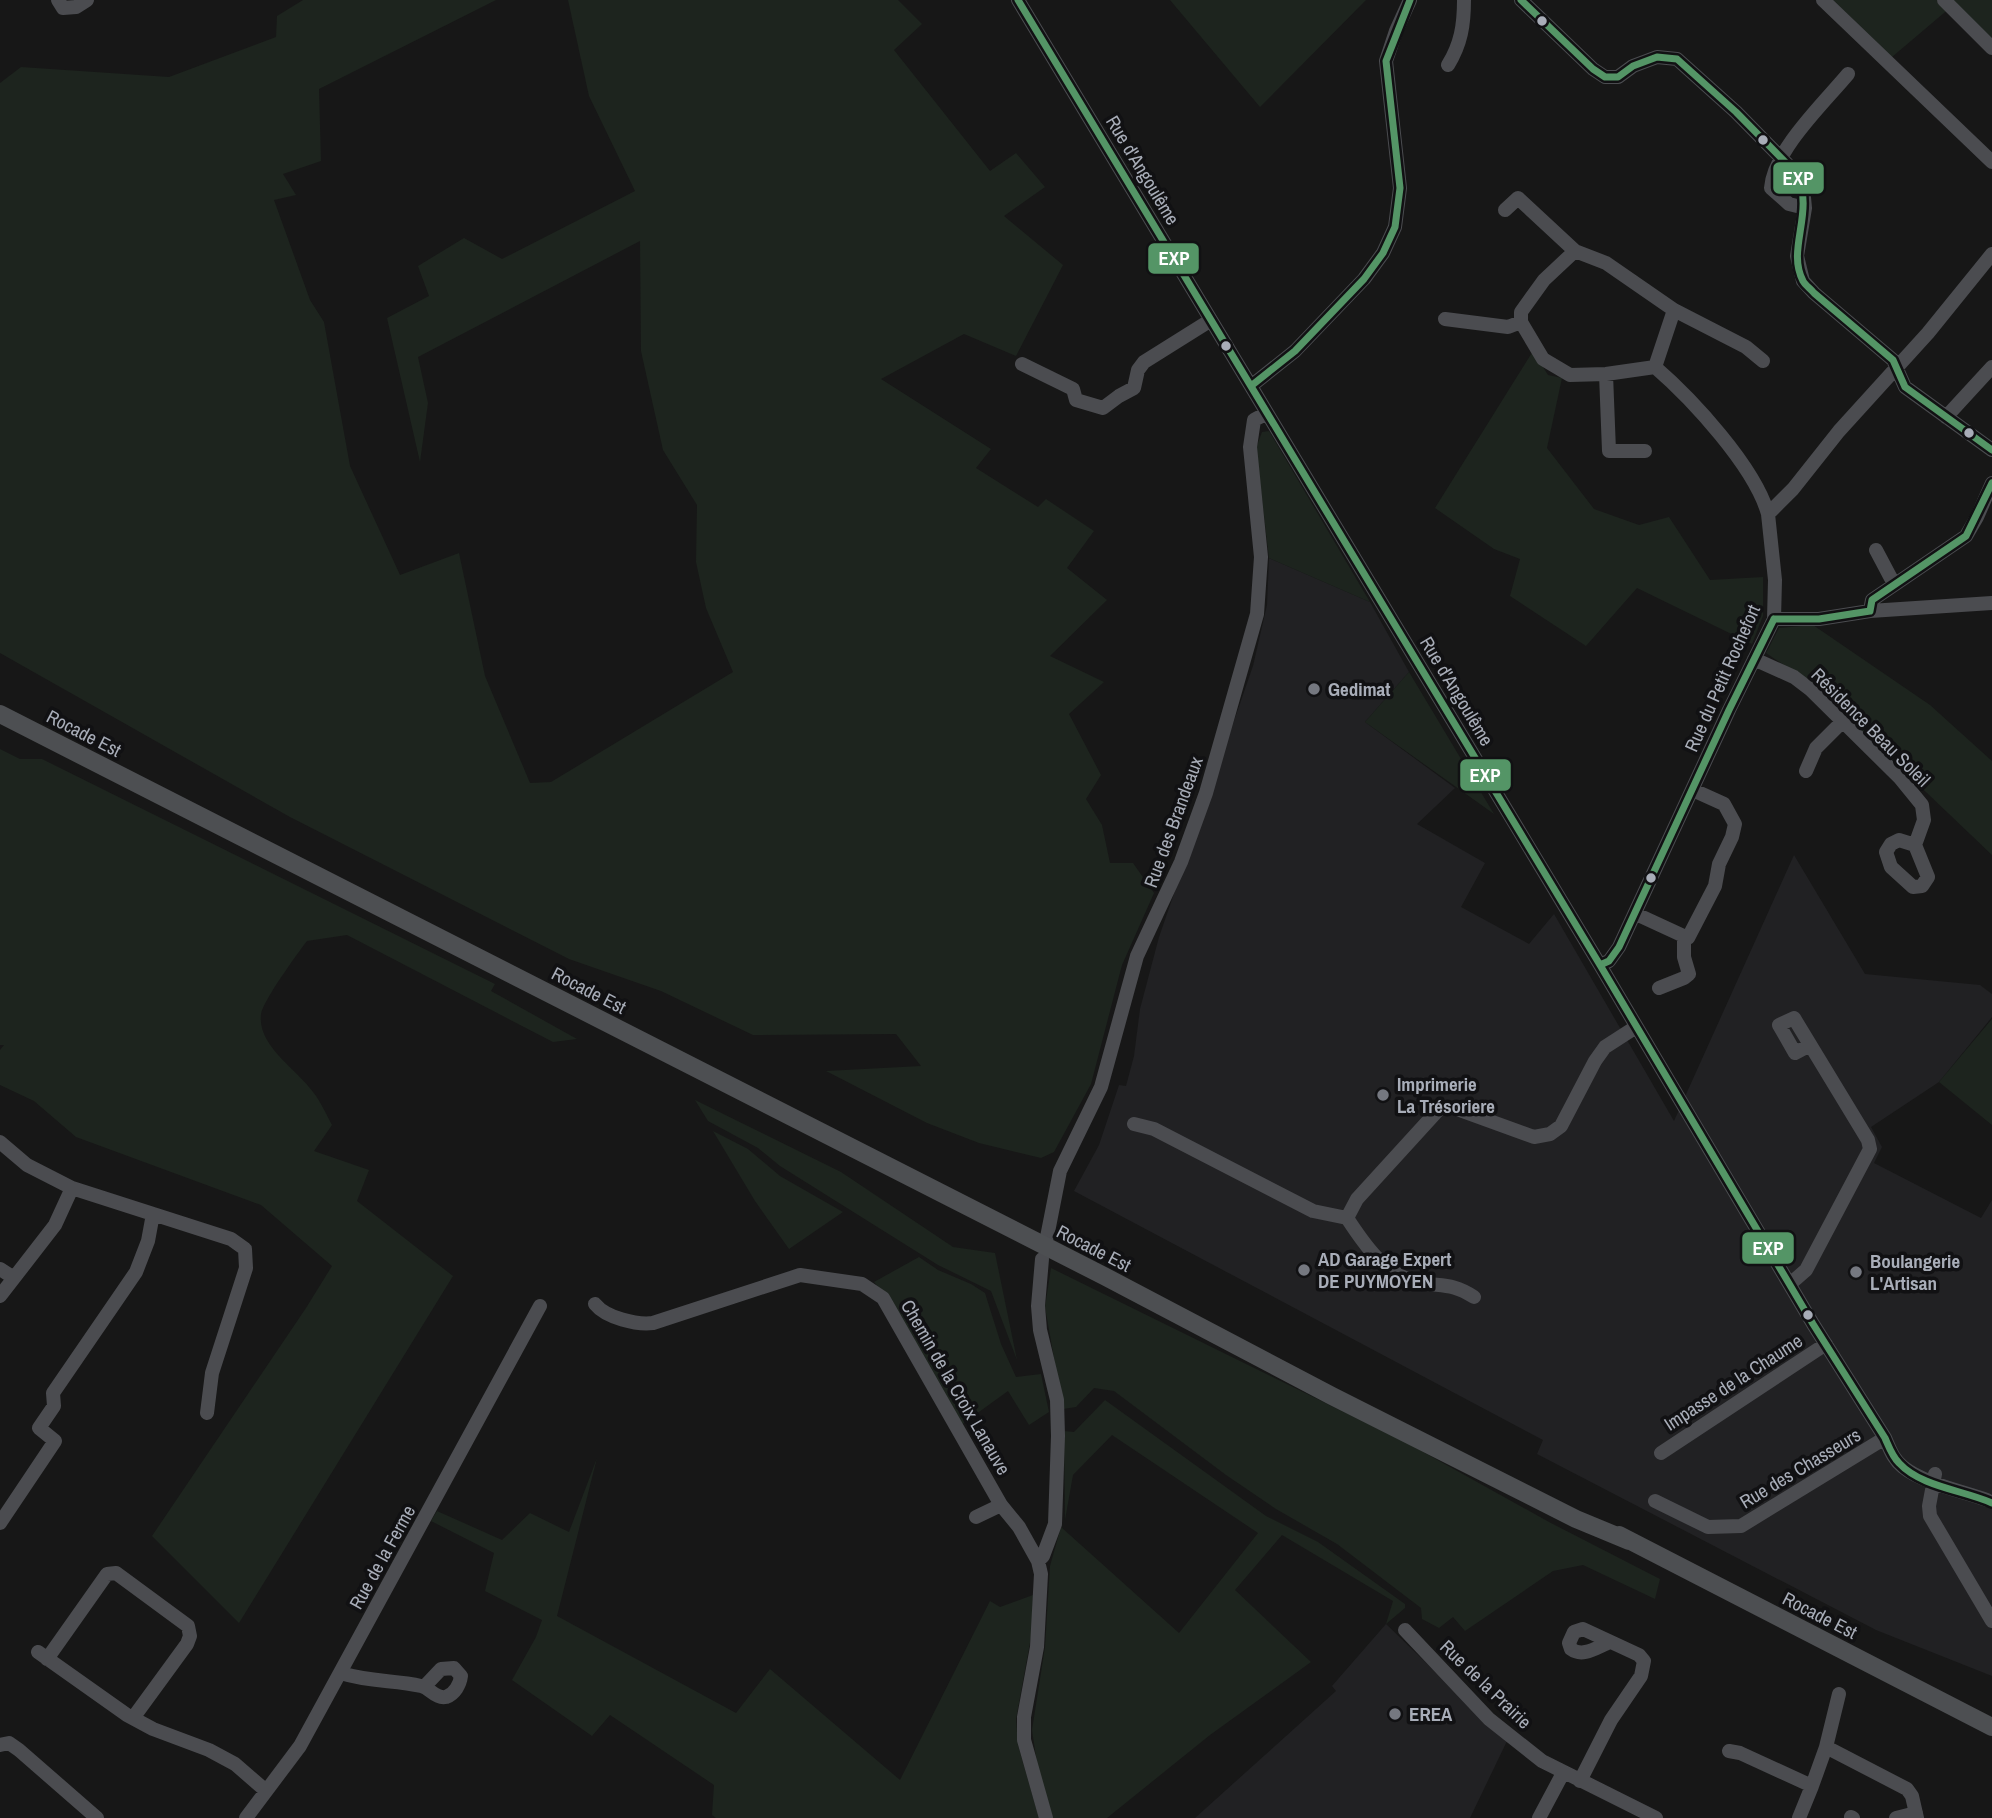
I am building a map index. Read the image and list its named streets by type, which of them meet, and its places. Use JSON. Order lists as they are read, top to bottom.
{
  "streets": {
    "main road": ["Rocade Est"],
    "street": [
      "Rue d'Angoulême",
      "Rue du Petit Rochefort",
      "Résidence Beau Soleil",
      "Rue des Brandeaux",
      "Impasse de la Chaume",
      "Chemin de la Croix Lanauve",
      "Rue des Chasseurs",
      "Rue de la Ferme",
      "Rue de la Prairie"
    ]
  },
  "crossings": [
    ["Rue d'Angoulême", "Rue du Petit Rochefort"],
    ["Rue d'Angoulême", "Rue des Brandeaux"],
    ["Rue d'Angoulême", "Impasse de la Chaume"],
    ["Rue d'Angoulême", "Rue des Chasseurs"],
    ["Rue du Petit Rochefort", "Résidence Beau Soleil"]
  ],
  "places": [
    "Gedimat",
    "Imprimerie La Trésoriere",
    "AD Garage Expert DE PUYMOYEN",
    "Boulangerie L'Artisan",
    "EREA"
  ],
  "lines": ["transit line EXP"]
}
